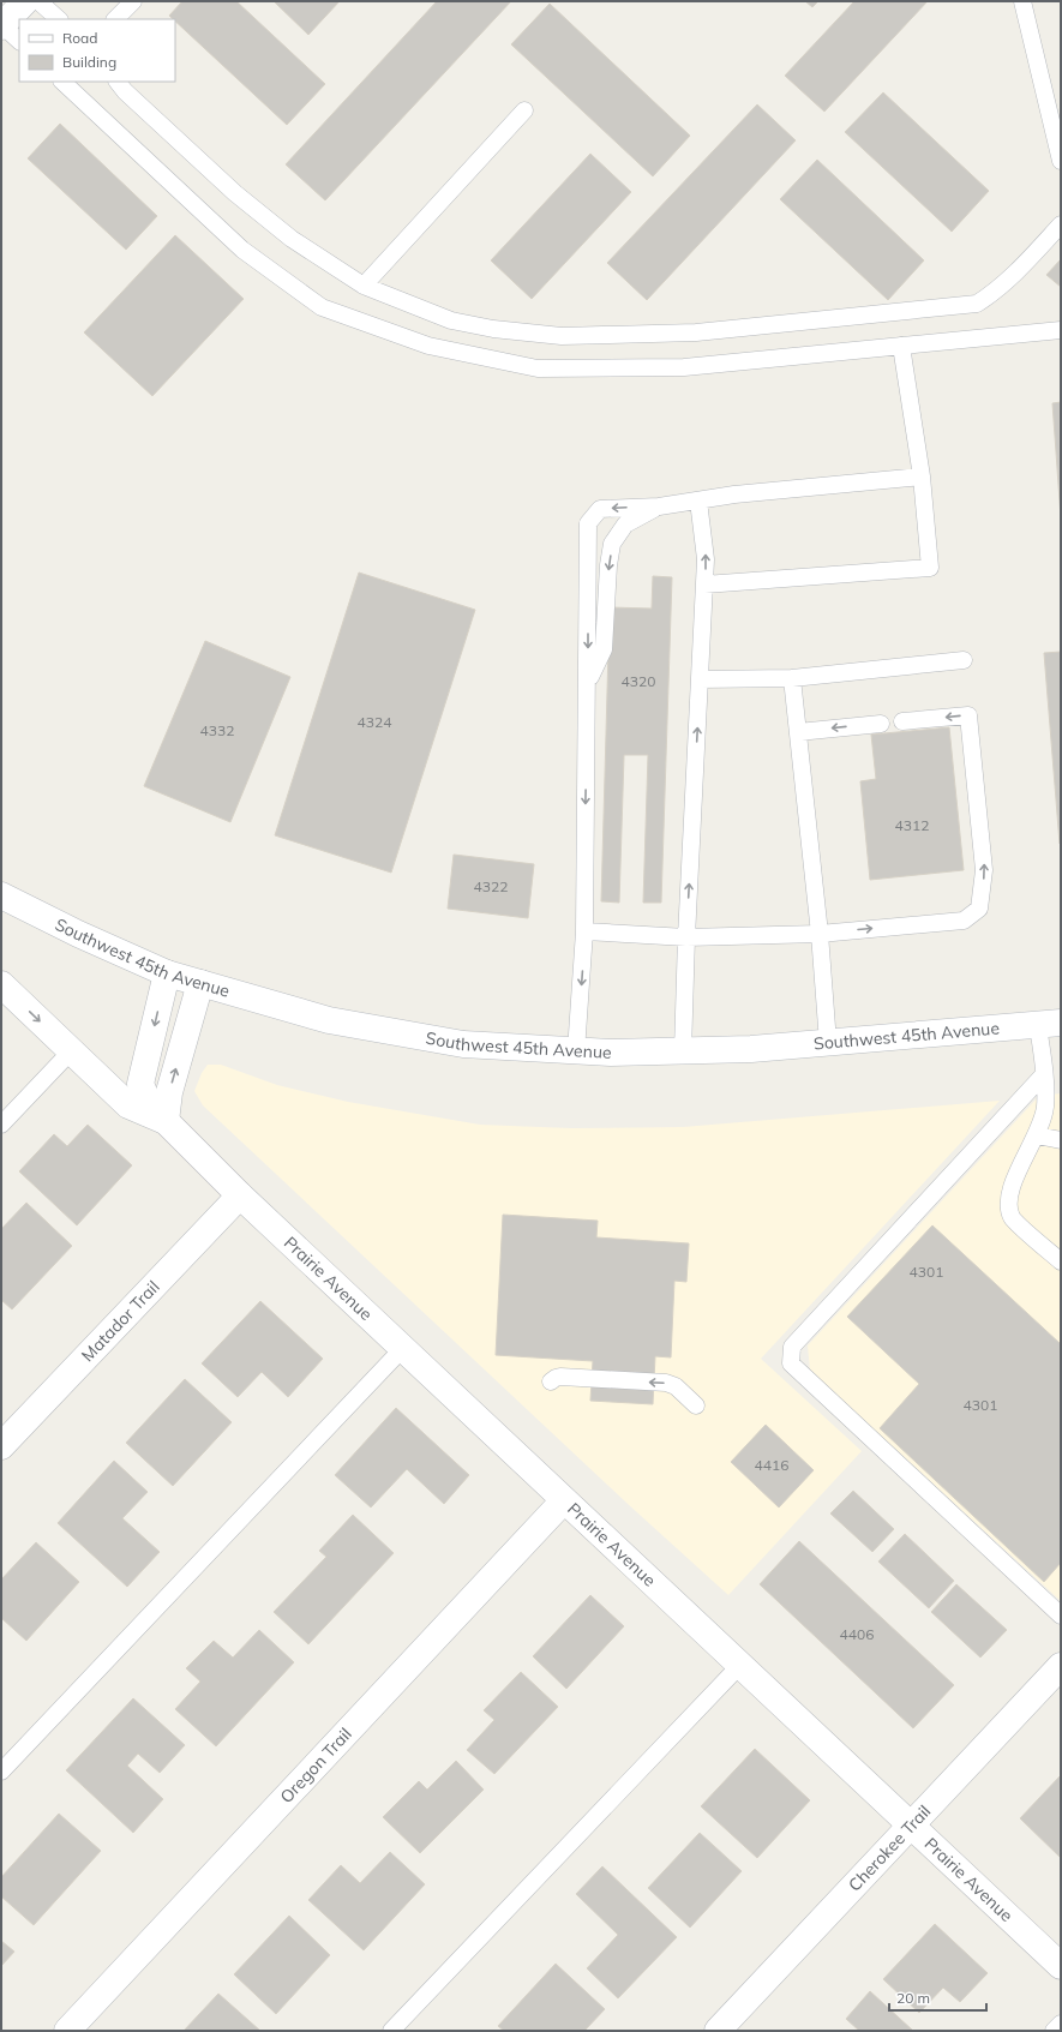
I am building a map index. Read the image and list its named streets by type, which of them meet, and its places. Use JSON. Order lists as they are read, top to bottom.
{
  "streets": {
    "street": [
      "Southwest 45th Avenue",
      "Prairie Avenue",
      "Matador Trail",
      "Oregon Trail",
      "Cherokee Trail"
    ]
  },
  "crossings": [
    ["Southwest 45th Avenue", "Prairie Avenue"],
    ["Prairie Avenue", "Matador Trail"],
    ["Prairie Avenue", "Oregon Trail"],
    ["Prairie Avenue", "Cherokee Trail"]
  ],
  "house_numbers": [
    "4320",
    "4324",
    "4332",
    "4312",
    "4322",
    "4301",
    "4301",
    "4416",
    "4406"
  ],
  "legend": ["Road", "Building"],
  "scale_bar": "20 m"
}
